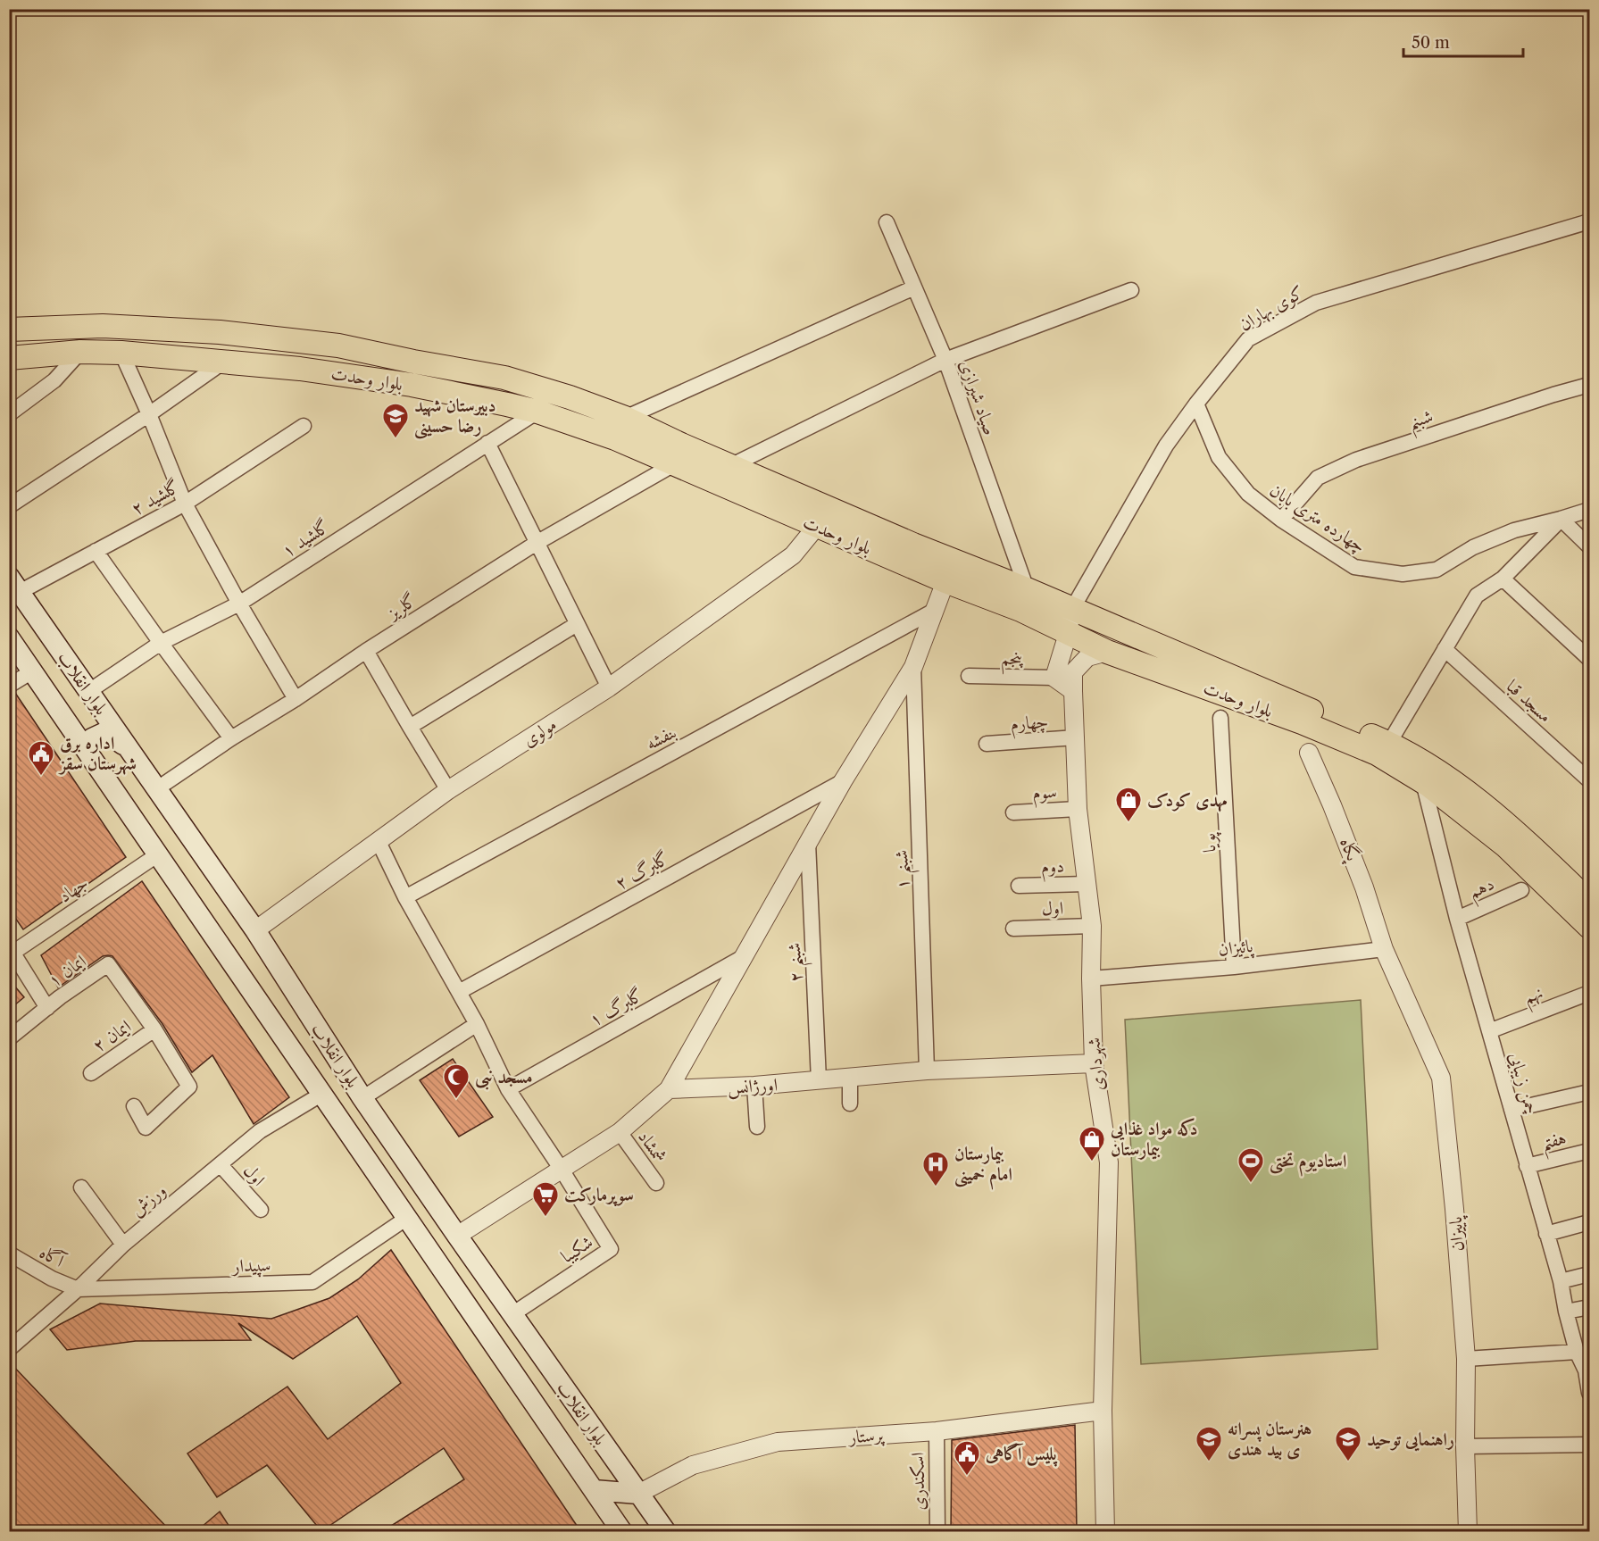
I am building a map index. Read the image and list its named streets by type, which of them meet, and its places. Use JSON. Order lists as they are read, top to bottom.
{
  "streets": {
    "main road": ["بلوار وحدت", "بلوار انقلاب"],
    "street": [
      "کوی بهاران",
      "صیاد شیرازی",
      "شبنم",
      "گلشید ۲",
      "چهارده متری بابان",
      "گلشید ۱",
      "گلریز",
      "پنجم",
      "مسجد قبا",
      "چهارم",
      "مولوی",
      "بنفشه",
      "سوم",
      "پویا",
      "پگاه",
      "دوم",
      "شبنم ۱",
      "گلبرگ ۲",
      "دهم",
      "جهاد",
      "اول",
      "پائیزان",
      "شبنم ۲",
      "ایمان ۱",
      "نهم",
      "گلبرگ ۱",
      "ایمان ۲",
      "شهرداری",
      "چمن زیبایی",
      "اورژانس",
      "هفتم",
      "شمشاد",
      "ورزش",
      "پاییزان",
      "شکیبا",
      "آگاه",
      "سپیدار",
      "پرستار",
      "اسکندری"
    ]
  },
  "crossings": [
    ["کوی بهاران", "بلوار وحدت"],
    ["کوی بهاران", "چهارده متری بابان"],
    ["بلوار وحدت", "صیاد شیرازی"],
    ["بلوار وحدت", "گلشید ۱"],
    ["بلوار وحدت", "گلریز"],
    ["بلوار وحدت", "مولوی"],
    ["بلوار وحدت", "شهرداری"],
    ["بلوار وحدت", "چمن زیبایی"],
    ["شبنم", "چهارده متری بابان"],
    ["گلشید ۲", "بلوار انقلاب"],
    ["گلشید ۱", "بلوار انقلاب"],
    ["گلریز", "بلوار انقلاب"],
    ["بلوار انقلاب", "مولوی"],
    ["بلوار انقلاب", "جهاد"],
    ["بلوار انقلاب", "ورزش"],
    ["بلوار انقلاب", "شکیبا"],
    ["بلوار انقلاب", "سپیدار"],
    ["بلوار انقلاب", "پرستار"],
    ["چهارم", "شهرداری"],
    ["سوم", "شهرداری"],
    ["پویا", "پائیزان"],
    ["پگاه", "پائیزان"],
    ["پگاه", "پاییزان"],
    ["دوم", "شهرداری"],
    ["شبنم ۱", "اورژانس"],
    ["دهم", "چمن زیبایی"],
    ["اول", "شهرداری"],
    ["اول", "ورزش"],
    ["پائیزان", "شهرداری"],
    ["پائیزان", "پاییزان"],
    ["شبنم ۲", "اورژانس"],
    ["ایمان ۱", "ایمان ۲"],
    ["نهم", "چمن زیبایی"],
    ["شهرداری", "اورژانس"],
    ["شهرداری", "پرستار"],
    ["چمن زیبایی", "هفتم"],
    ["ورزش", "آگاه"],
    ["ورزش", "سپیدار"],
    ["آگاه", "سپیدار"],
    ["پرستار", "اسکندری"]
  ],
  "places": {
    "school or university": ["دبیرستان شهید رضا حسینی", "هنرستان پسرانه ی بید هندی", "راهنمایی توحید"],
    "public building": ["اداره برق شهرستان سقز", "پلیس آگاهی"],
    "shop": ["مهدی کودک", "دکه مواد غذایی بیمارستان"],
    "mosque": ["مسجد نبی"],
    "sports": ["استادیوم تختی"],
    "hospital": ["بیمارستان امام خمینی"],
    "supermarket": ["سوپرمارکت"]
  },
  "scale_bar": "50 m"
}
